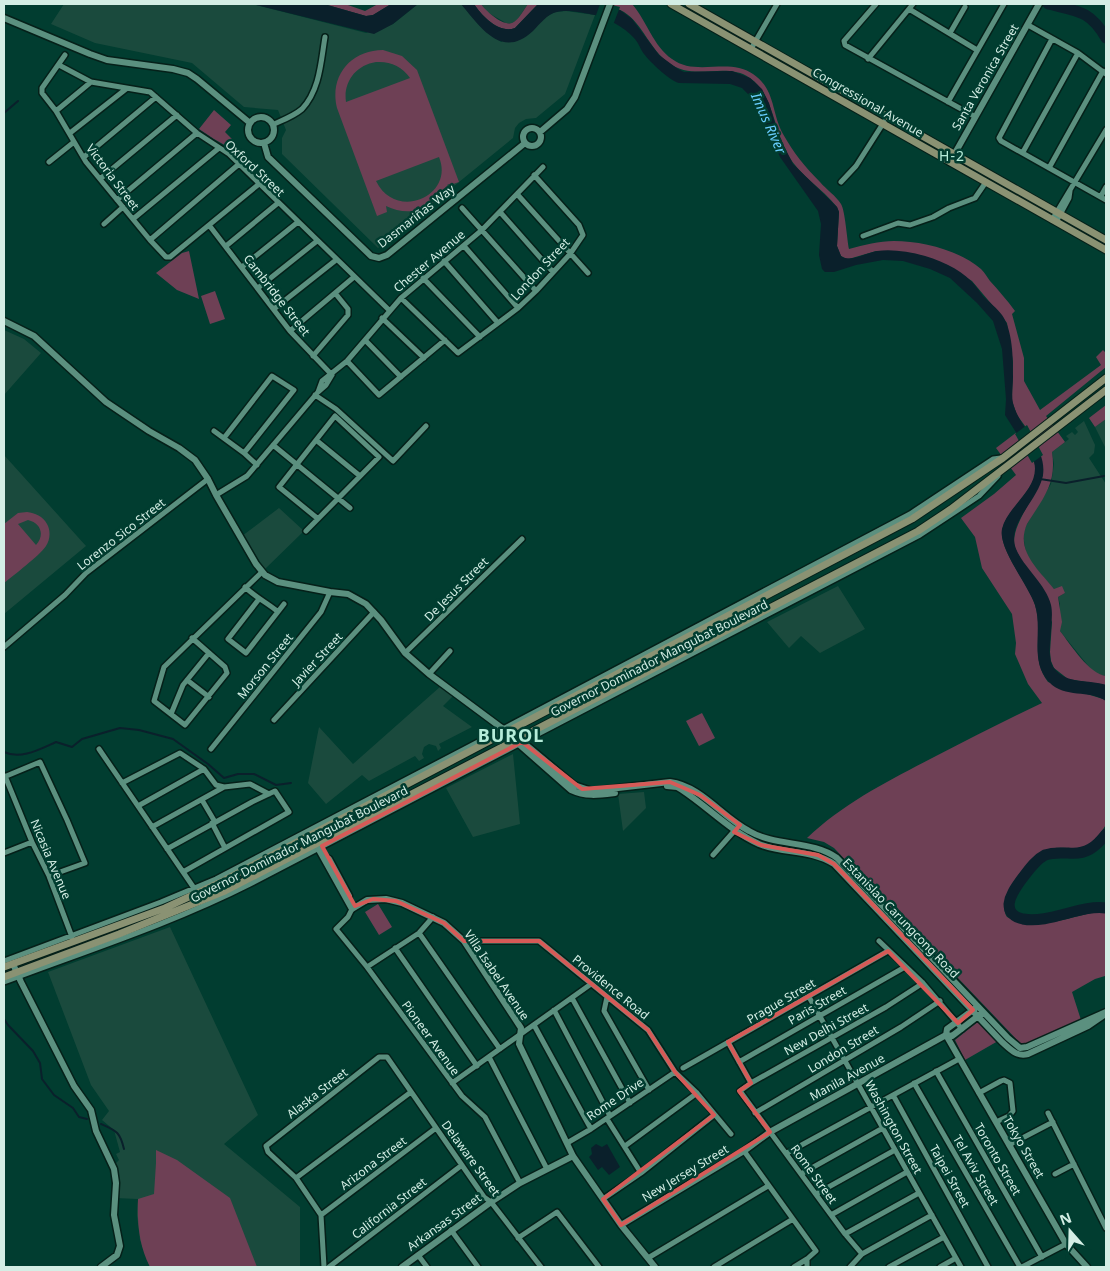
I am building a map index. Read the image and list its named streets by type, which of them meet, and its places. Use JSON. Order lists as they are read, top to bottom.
{
  "streets": {
    "main road": ["Congressional Avenue", "Governor Dominador Mangubat Boulevard"],
    "street": [
      "Santa Veronica Street",
      "Oxford Street",
      "Victoria Street",
      "Dasmariñas Way",
      "Chester Avenue",
      "London Street",
      "Cambridge Street",
      "Lorenzo Sico Street",
      "De Jesus Street",
      "Javier Street",
      "Morson Street",
      "Nicasia Avenue",
      "Estanislao Carungcong Road",
      "Villa Isabel Avenue",
      "Providence Road",
      "Prague Street",
      "Paris Street",
      "New Delhi Street",
      "Pioneer Avenue",
      "Manila Avenue",
      "Alaska Street",
      "Rome Drive",
      "Washington Street",
      "Tokyo Street",
      "Delaware Street",
      "Toronto Street",
      "Arizona Street",
      "Tel Aviv Street",
      "New Jersey Street",
      "Rome Street",
      "Taipei Street",
      "California Street",
      "Arkansas Street"
    ]
  },
  "crossings": [
    ["Santa Veronica Street", "Congressional Avenue"],
    ["Oxford Street", "Victoria Street"],
    ["Oxford Street", "Chester Avenue"],
    ["Victoria Street", "Cambridge Street"],
    ["Chester Avenue", "London Street"],
    ["Chester Avenue", "Cambridge Street"],
    ["London Street", "Washington Street"],
    ["London Street", "Rome Street"],
    ["De Jesus Street", "Estanislao Carungcong Road"],
    ["Governor Dominador Mangubat Boulevard", "Nicasia Avenue"],
    ["Governor Dominador Mangubat Boulevard", "Estanislao Carungcong Road"],
    ["Javier Street", "Estanislao Carungcong Road"],
    ["Morson Street", "Estanislao Carungcong Road"],
    ["Estanislao Carungcong Road", "Manila Avenue"],
    ["Villa Isabel Avenue", "Providence Road"],
    ["Villa Isabel Avenue", "Pioneer Avenue"],
    ["Villa Isabel Avenue", "Rome Drive"],
    ["Villa Isabel Avenue", "New Jersey Street"],
    ["Providence Road", "Rome Drive"],
    ["Prague Street", "Washington Street"],
    ["Paris Street", "Washington Street"],
    ["New Delhi Street", "Washington Street"],
    ["New Delhi Street", "Rome Street"],
    ["Pioneer Avenue", "Arkansas Street"],
    ["Manila Avenue", "Washington Street"],
    ["Manila Avenue", "Tokyo Street"],
    ["Manila Avenue", "New Jersey Street"],
    ["Manila Avenue", "Rome Street"],
    ["Alaska Street", "Delaware Street"],
    ["Delaware Street", "Arizona Street"],
    ["Delaware Street", "California Street"],
    ["Delaware Street", "Arkansas Street"]
  ],
  "districts": ["H-2", "BUROL"],
  "water": ["Imus River"],
  "north": "top"
}
